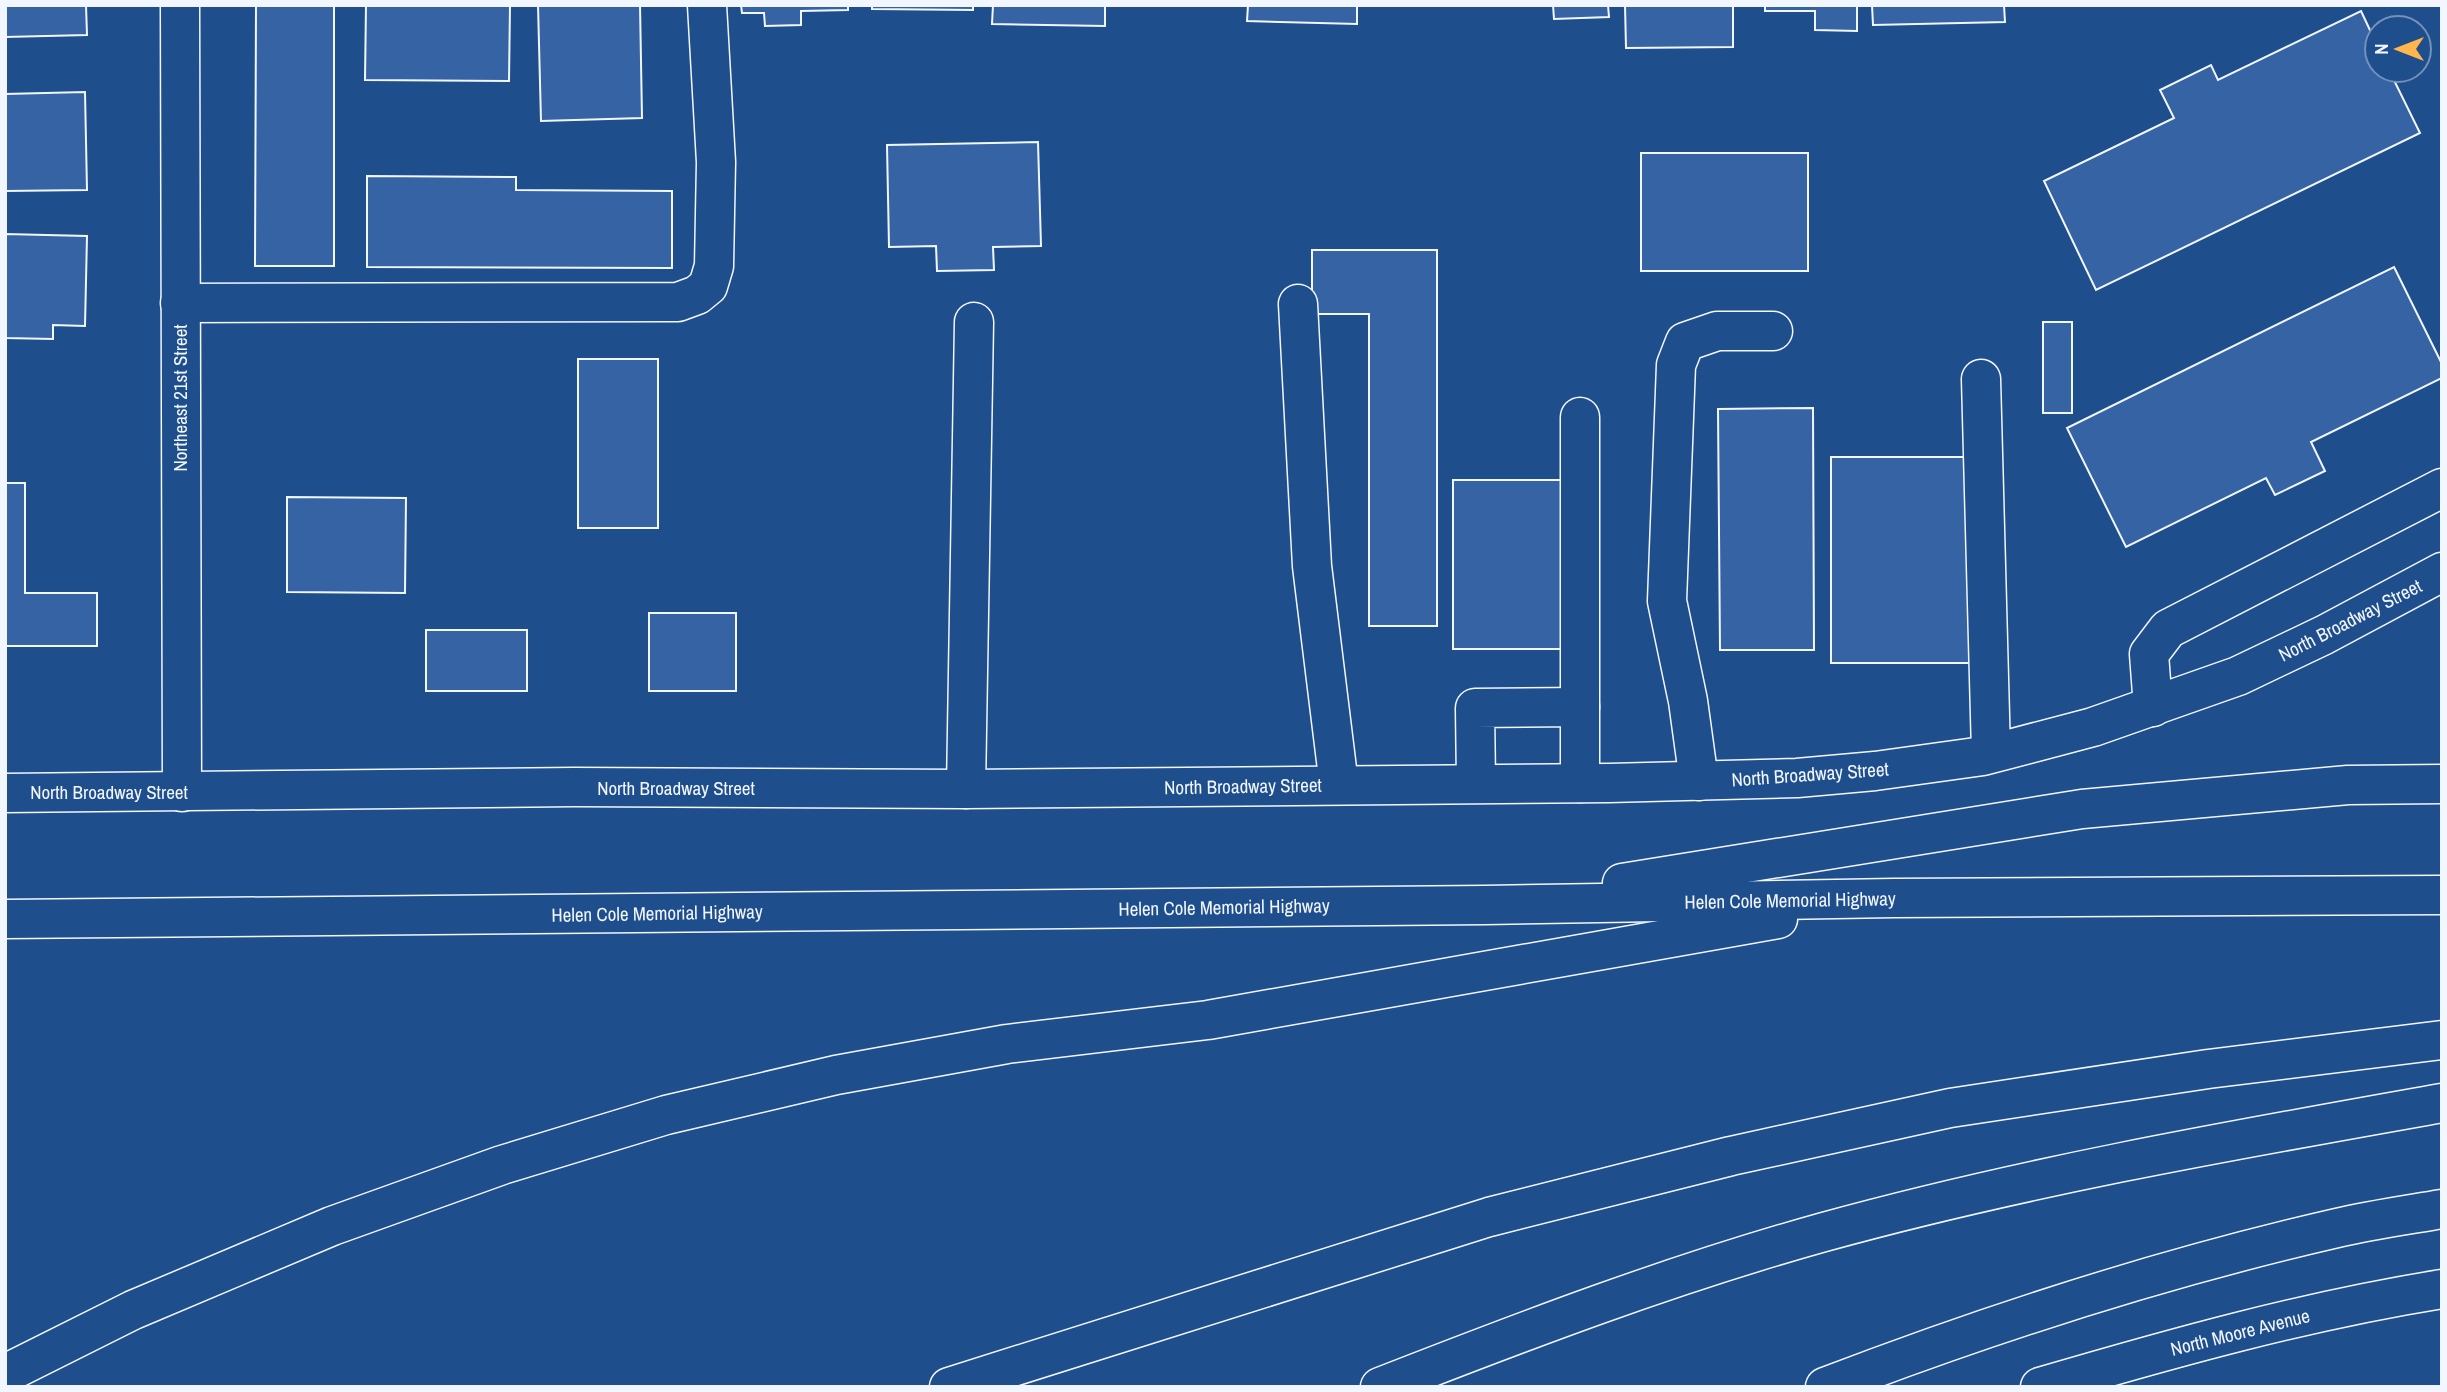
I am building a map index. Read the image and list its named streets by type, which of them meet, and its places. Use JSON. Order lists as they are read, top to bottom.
{
  "streets": {
    "main road": [
      "Northeast 21st Street",
      "North Broadway Street",
      "Helen Cole Memorial Highway",
      "North Moore Avenue"
    ]
  },
  "crossings": [
    ["Northeast 21st Street", "North Broadway Street"]
  ],
  "north": "left"
}
